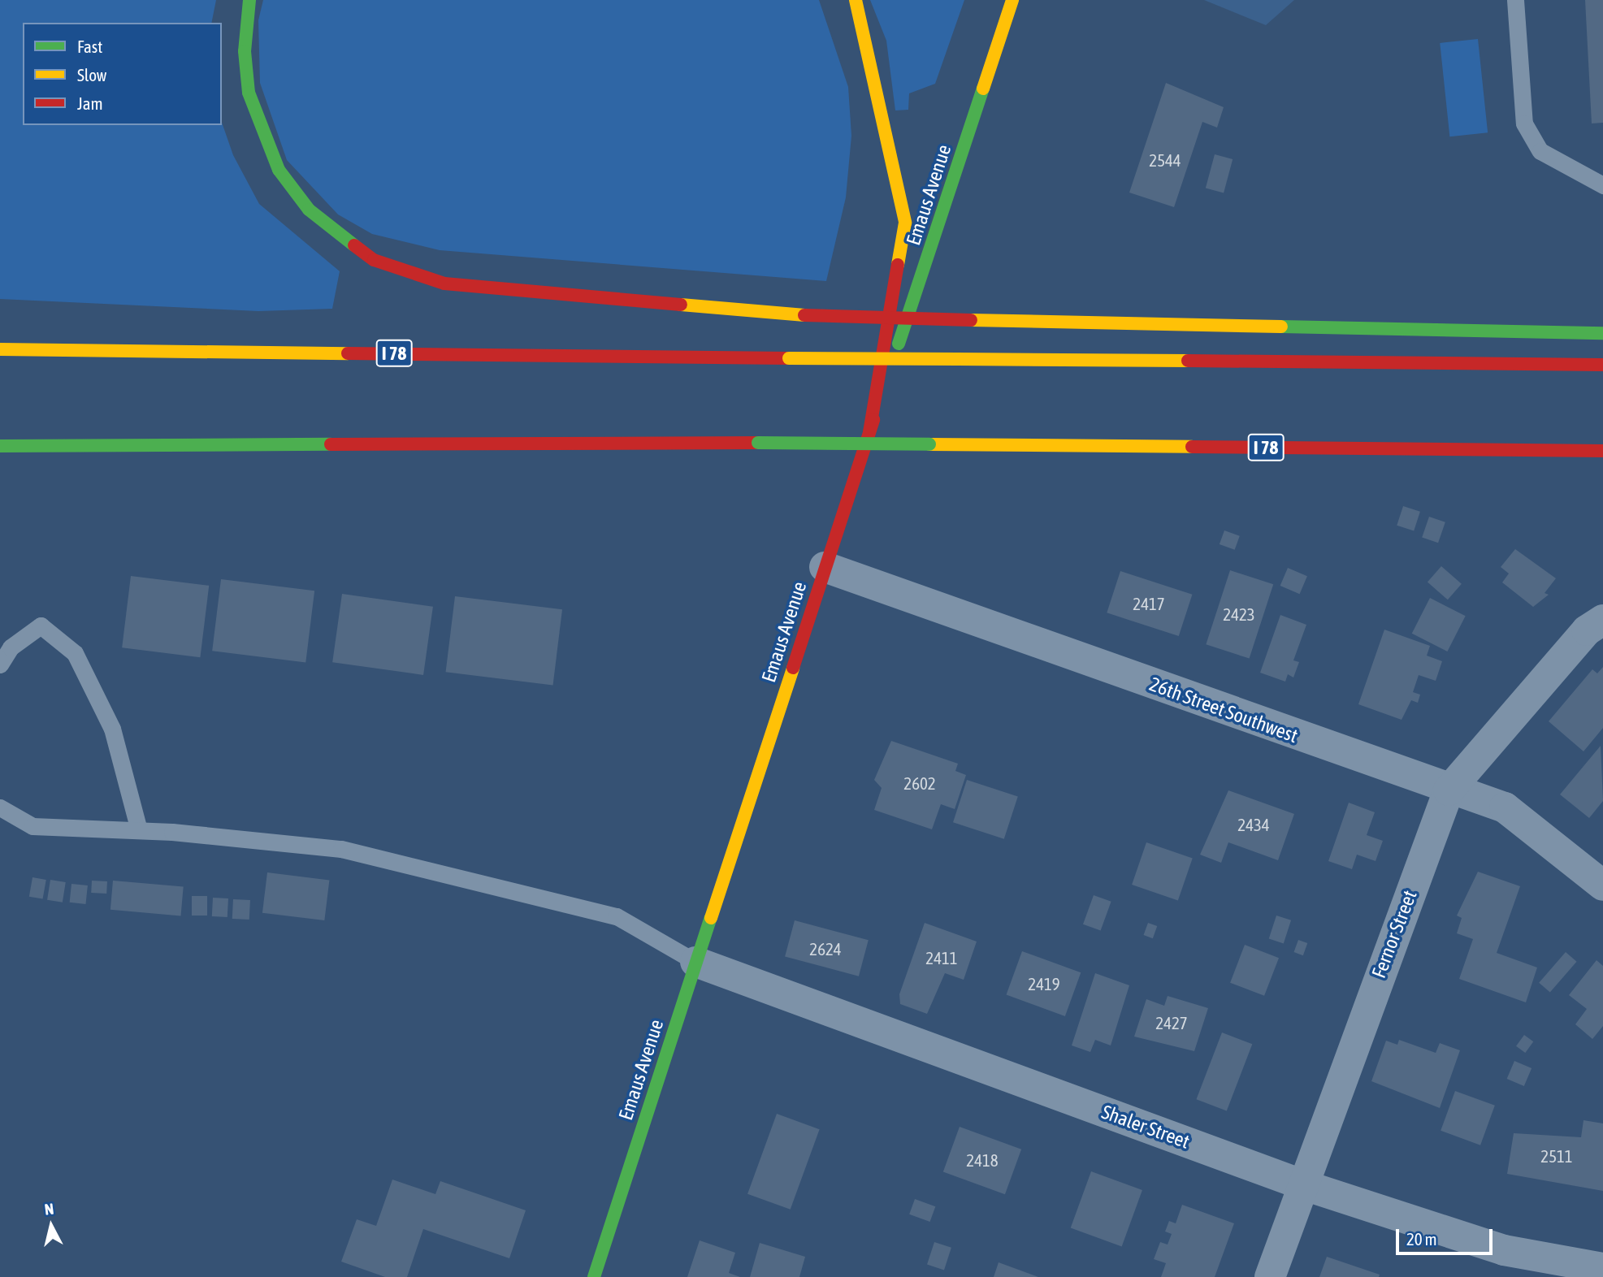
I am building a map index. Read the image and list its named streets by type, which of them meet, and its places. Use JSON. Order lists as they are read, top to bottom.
{
  "streets": {
    "main road": ["Emaus Avenue", "I 78"],
    "street": ["26th Street Southwest", "Fernor Street", "Shaler Street"]
  },
  "crossings": [
    ["Emaus Avenue", "26th Street Southwest"],
    ["Emaus Avenue", "Shaler Street"],
    ["26th Street Southwest", "Fernor Street"],
    ["Fernor Street", "Shaler Street"]
  ],
  "house_numbers": [
    "2544",
    "2417",
    "2423",
    "2602",
    "2434",
    "2624",
    "2411",
    "2419",
    "2427",
    "2511",
    "2418"
  ],
  "legend": ["Fast", "Slow", "Jam"],
  "scale_bar": "20 m",
  "north": "top"
}
